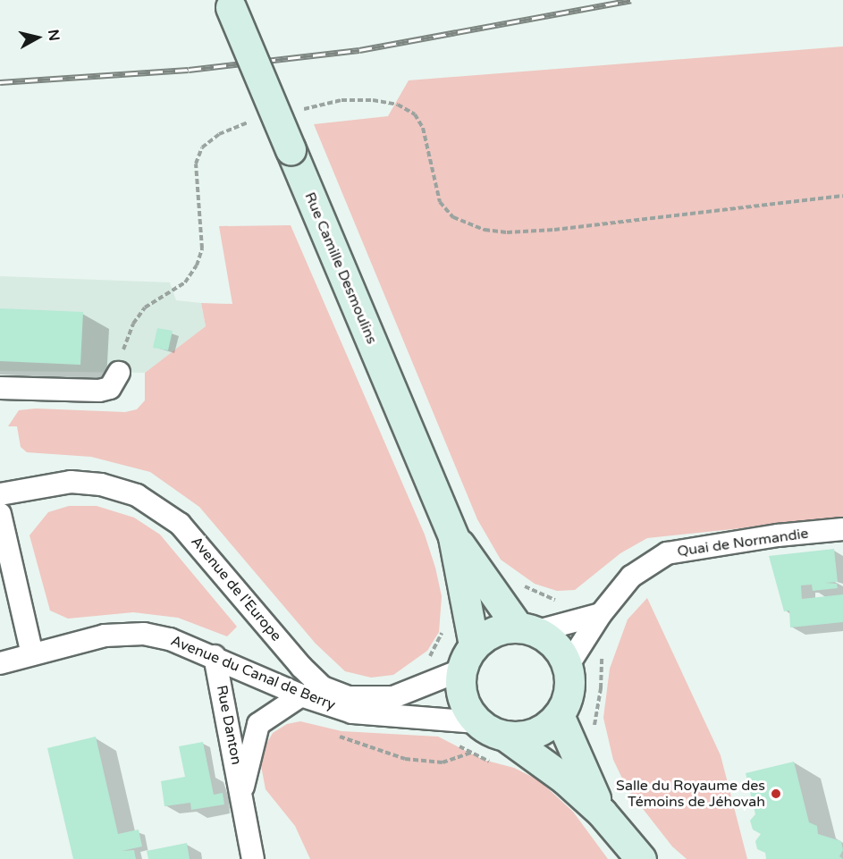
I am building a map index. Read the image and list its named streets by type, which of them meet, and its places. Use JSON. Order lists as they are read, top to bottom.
{
  "streets": {
    "street": [
      "Rue Camille Desmoulins",
      "Quai de Normandie",
      "Avenue de l'Europe",
      "Avenue du Canal de Berry",
      "Rue Danton"
    ]
  },
  "crossings": [
    ["Rue Camille Desmoulins", "Quai de Normandie"],
    ["Rue Camille Desmoulins", "Avenue de l'Europe"],
    ["Rue Camille Desmoulins", "Avenue du Canal de Berry"],
    ["Quai de Normandie", "Avenue de l'Europe"],
    ["Quai de Normandie", "Avenue du Canal de Berry"],
    ["Avenue de l'Europe", "Avenue du Canal de Berry"],
    ["Avenue du Canal de Berry", "Rue Danton"]
  ],
  "places": ["Salle du Royaume des Témoins de Jéhovah"],
  "north": "right"
}
